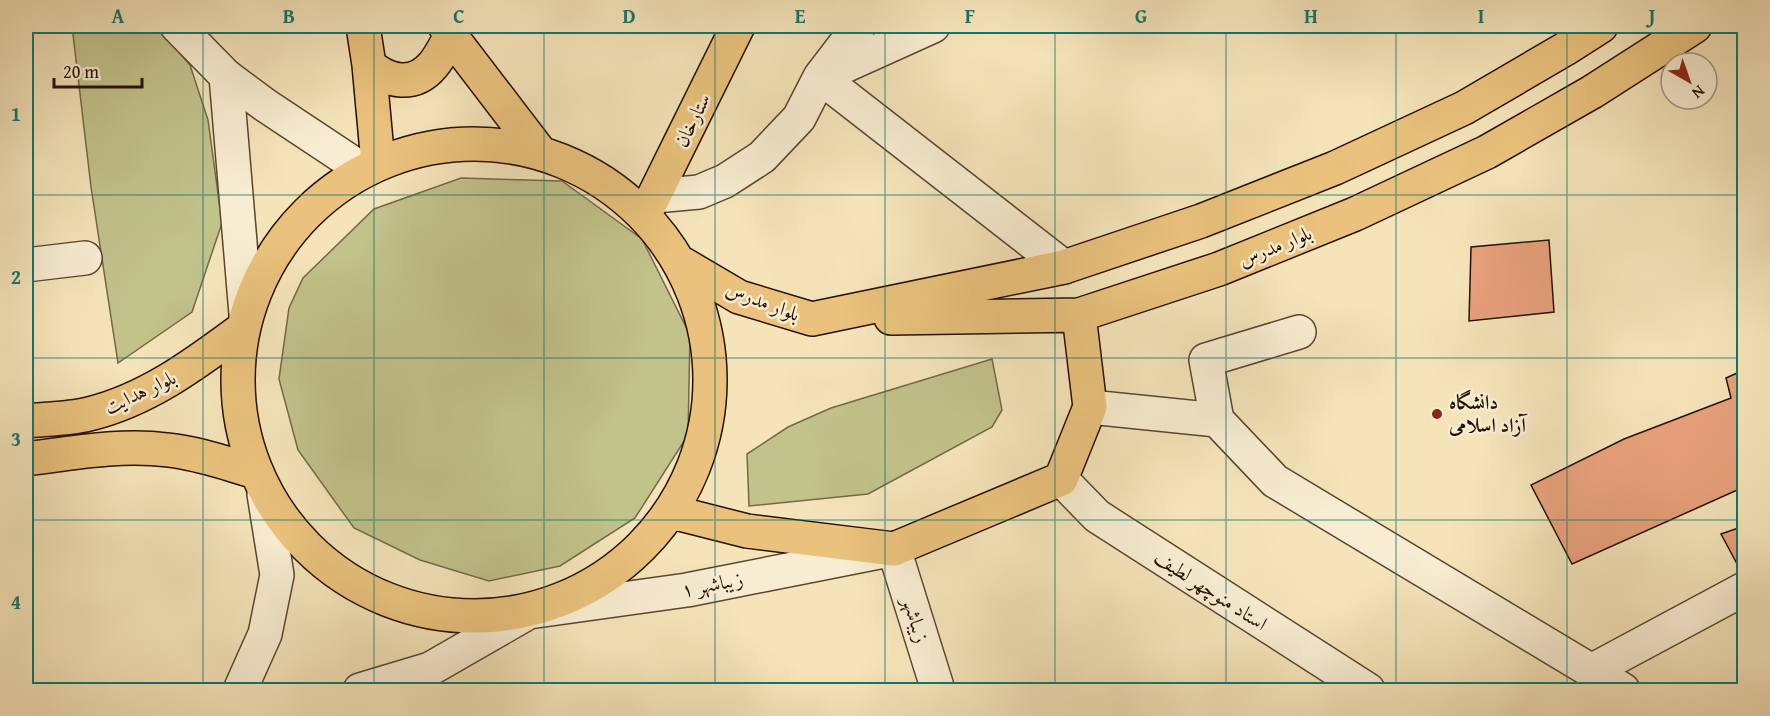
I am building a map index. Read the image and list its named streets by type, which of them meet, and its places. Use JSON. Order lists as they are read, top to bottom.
{
  "streets": {
    "main road": ["ستارخان", "بلوار مدرس", "بلوار هدایت"],
    "street": ["زیباشهر ۱", "استاد منوچهر لطیف", "زیباشهر"]
  },
  "crossings": [
    ["زیباشهر ۱", "زیباشهر"]
  ],
  "places": ["دانشگاه آزاد اسلامی"],
  "scale_bar": "20 m",
  "north": "bottom right",
  "grid": {
    "columns": [
      "A",
      "B",
      "C",
      "D",
      "E",
      "F",
      "G",
      "H",
      "I",
      "J"
    ],
    "rows": [
      "1",
      "2",
      "3",
      "4"
    ]
  }
}
